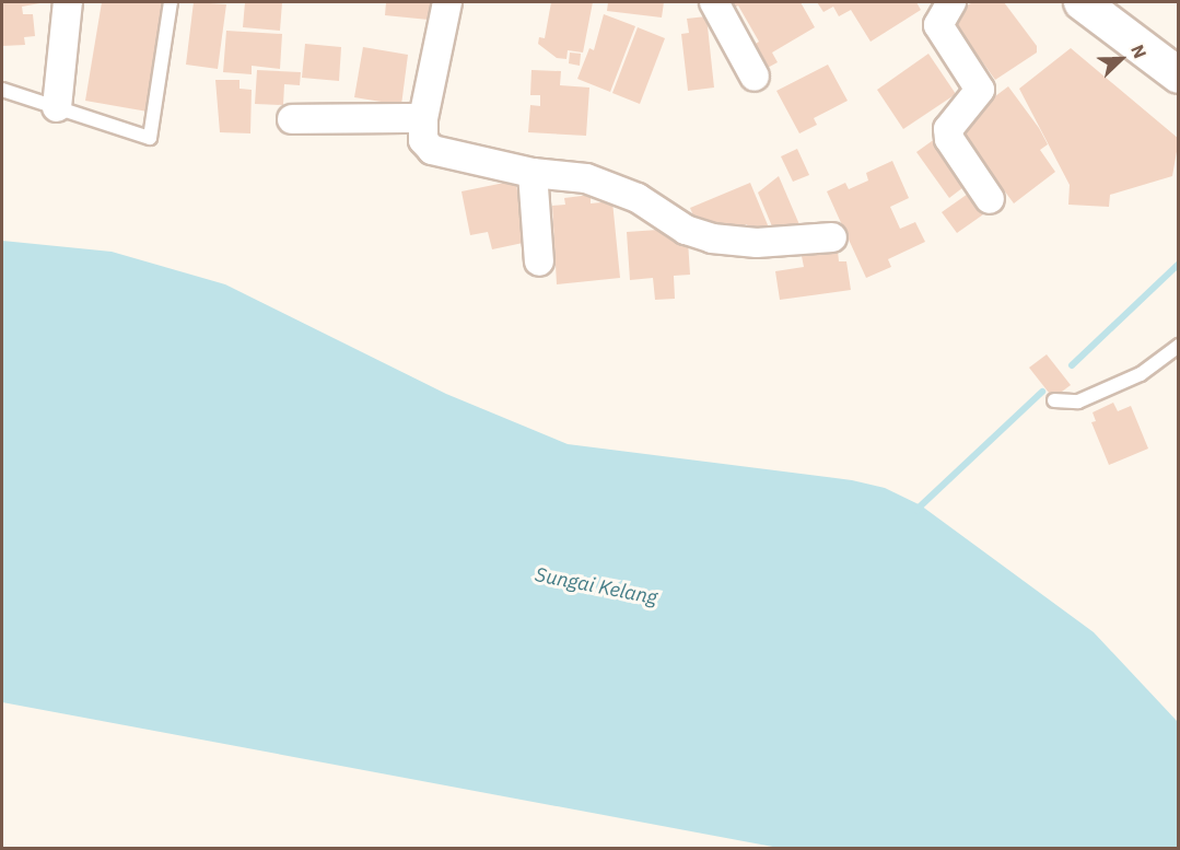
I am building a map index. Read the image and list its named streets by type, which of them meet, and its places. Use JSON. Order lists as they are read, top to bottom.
{
  "water": ["Sungai Kelang"],
  "north": "top right"
}
